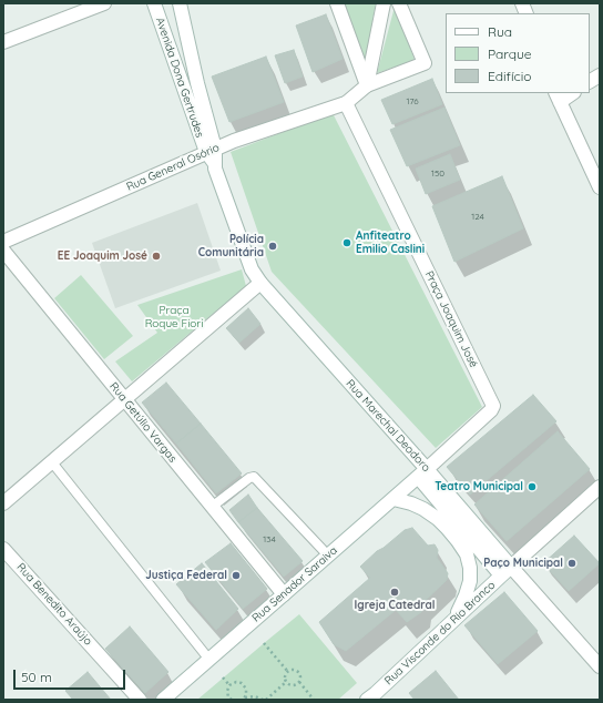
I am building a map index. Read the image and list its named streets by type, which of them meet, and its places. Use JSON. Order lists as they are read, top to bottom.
{
  "streets": {
    "street": [
      "Avenida Dona Gertrudes",
      "Rua General Osório",
      "Praça Joaquim José",
      "Rua Getúlio Vargas",
      "Rua Marechal Deodoro",
      "Rua Senador Saraiva",
      "Rua Benedito Araújo",
      "Rua Visconde do Rio Branco"
    ]
  },
  "crossings": [
    ["Avenida Dona Gertrudes", "Rua General Osório"],
    ["Avenida Dona Gertrudes", "Rua Marechal Deodoro"],
    ["Rua General Osório", "Praça Joaquim José"],
    ["Rua General Osório", "Rua Marechal Deodoro"],
    ["Praça Joaquim José", "Rua Marechal Deodoro"],
    ["Praça Joaquim José", "Rua Senador Saraiva"],
    ["Rua Getúlio Vargas", "Rua Senador Saraiva"],
    ["Rua Marechal Deodoro", "Rua Senador Saraiva"],
    ["Rua Marechal Deodoro", "Rua Visconde do Rio Branco"]
  ],
  "parks": ["Praça Roque Fiori"],
  "places": [
    "Anfiteatro Emilio Caslini",
    "Polícia Comunitária",
    "EE Joaquim José",
    "Teatro Municipal",
    "Paço Municipal",
    "Justiça Federal",
    "Igreja Catedral"
  ],
  "house_numbers": [
    "176",
    "150",
    "124",
    "134"
  ],
  "legend": ["Rua", "Parque", "Edifício"],
  "scale_bar": "50 m"
}
